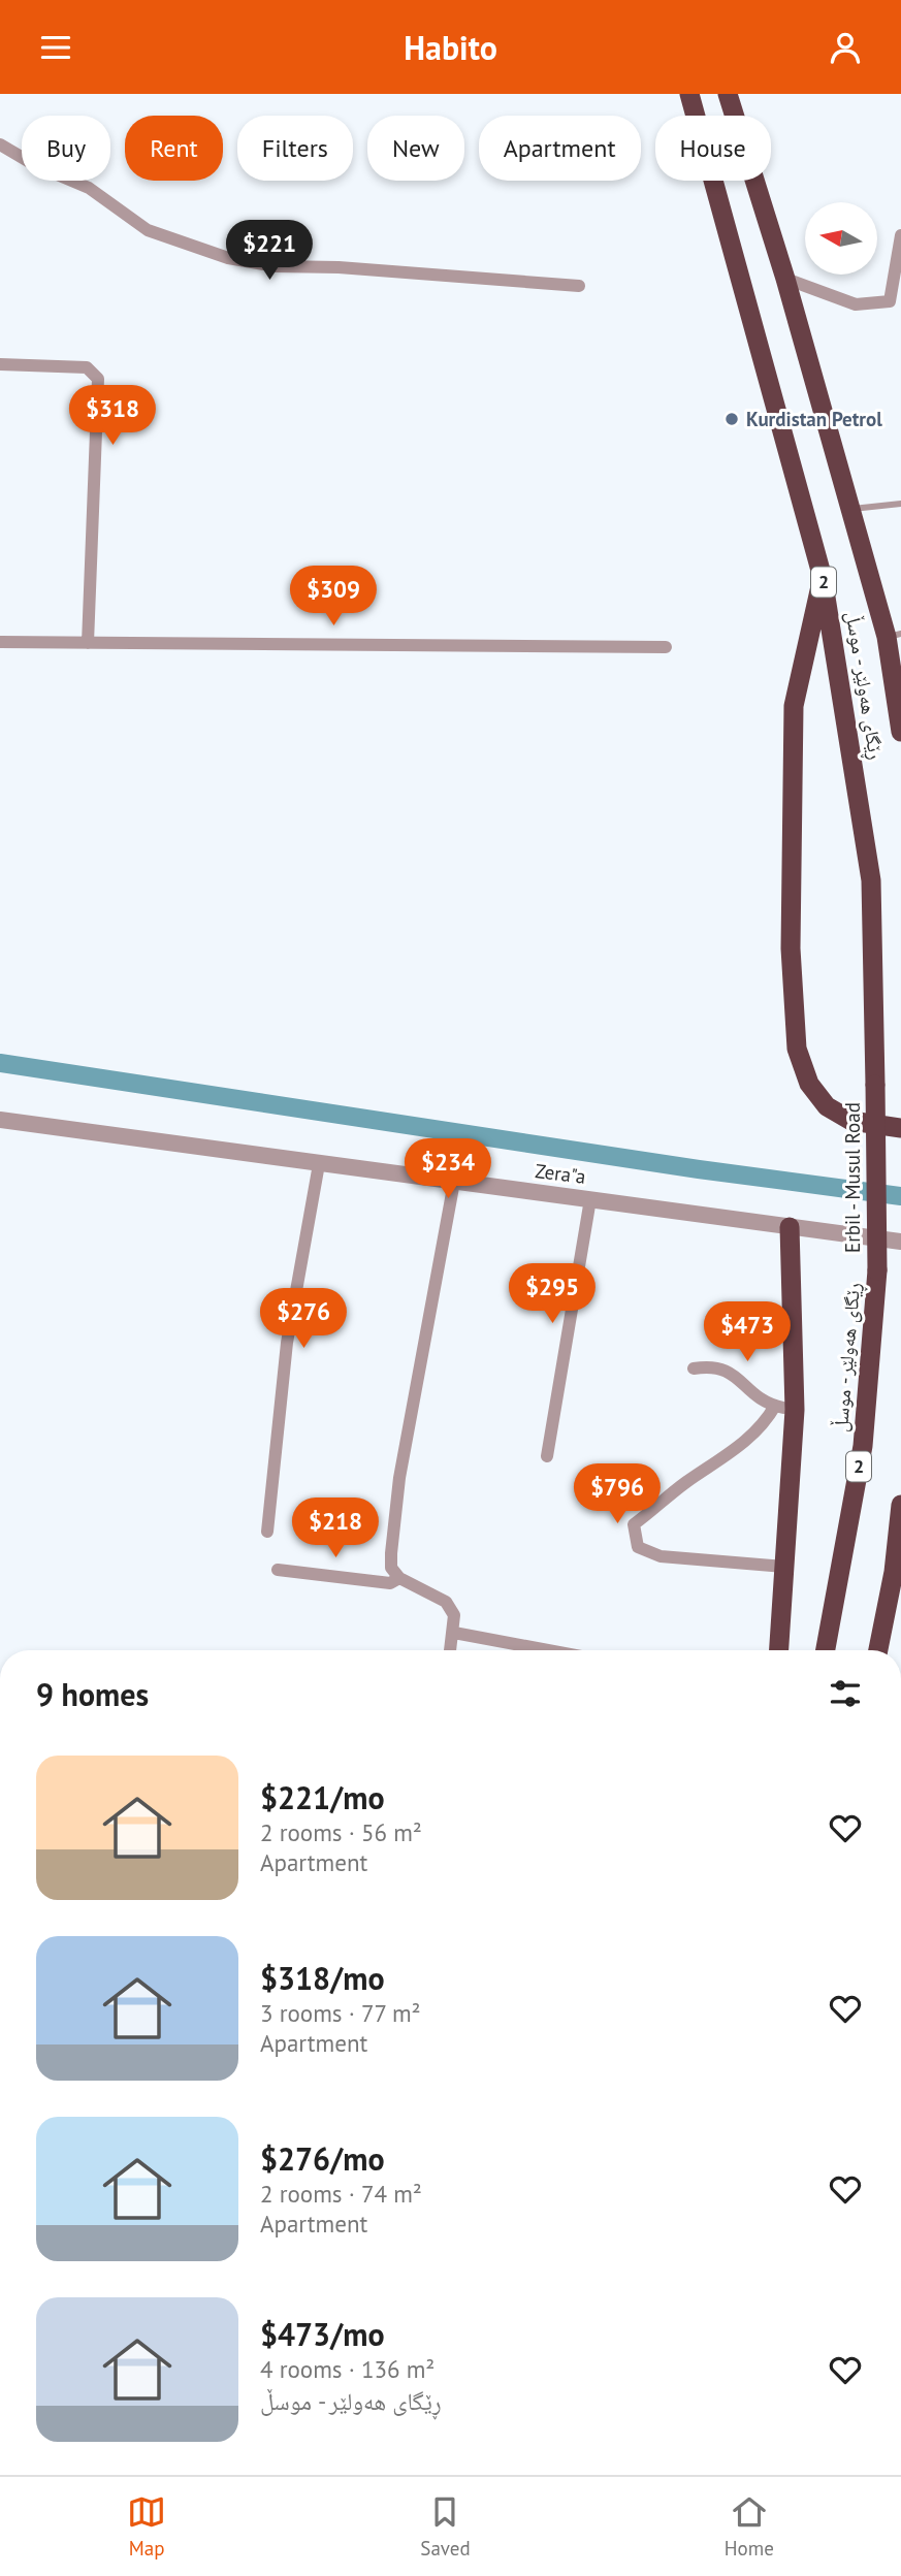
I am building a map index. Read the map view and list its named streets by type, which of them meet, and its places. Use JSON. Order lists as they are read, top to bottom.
{
  "streets": {
    "highway": ["2", "ڕێگای هەولێر - موسڵ", "Erbil - Musul Road"],
    "street": ["Zera\"a"]
  },
  "crossings": [
    ["ڕێگای هەولێر - موسڵ", "Erbil - Musul Road"]
  ],
  "places": ["Kurdistan Petrol"],
  "north": "left",
  "page": {
    "header": "Habito",
    "chip": [
      "Buy",
      "Rent",
      "Filters",
      "New",
      "Apartment",
      "House"
    ],
    "price": [
      "$221",
      "$318",
      "$309",
      "$234",
      "$295",
      "$276",
      "$473",
      "$796",
      "$218"
    ],
    "heading": "9 homes",
    "list": [
      {
        "name": "$221/mo",
        "note": "2 rooms · 56 m² · Apartment"
      },
      {
        "name": "$318/mo",
        "note": "3 rooms · 77 m² · Apartment"
      },
      {
        "name": "$276/mo",
        "note": "2 rooms · 74 m² · Apartment"
      },
      {
        "name": "$473/mo",
        "note": "4 rooms · 136 m² · ڕێگای هەولێر - موسڵ"
      }
    ],
    "tabs": ["Map", "Saved", "Home"]
  }
}
